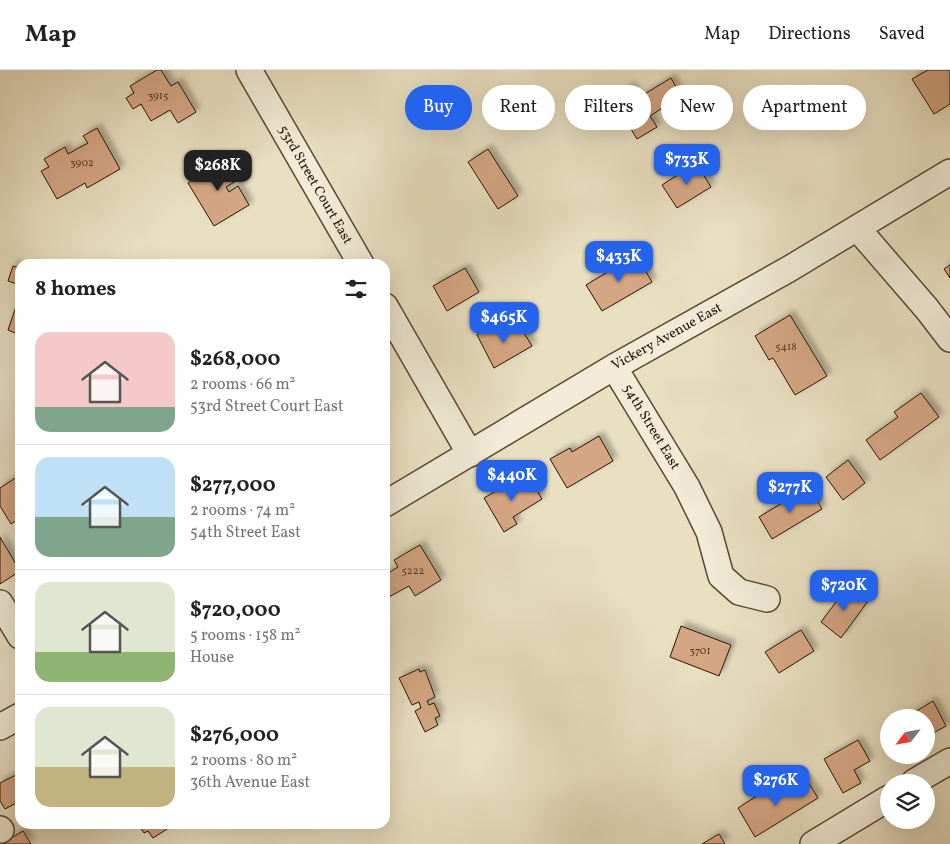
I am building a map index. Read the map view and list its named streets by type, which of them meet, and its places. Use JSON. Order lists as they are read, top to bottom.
{
  "streets": {
    "street": ["53rd Street Court East", "Vickery Avenue East", "54th Street East"]
  },
  "crossings": [
    ["Vickery Avenue East", "54th Street East"]
  ],
  "house_numbers": [
    "3915",
    "3902",
    "5418",
    "5222",
    "3701"
  ],
  "north": "bottom left",
  "page": {
    "header": "Map",
    "nav": ["Map", "Directions", "Saved"],
    "chip": [
      "Buy",
      "Rent",
      "Filters",
      "New",
      "Apartment"
    ],
    "price": [
      "$733K",
      "$268K",
      "$433K",
      "$465K",
      "$440K",
      "$277K",
      "$720K",
      "$276K"
    ],
    "heading": "8 homes",
    "list": [
      {
        "name": "$268,000",
        "note": "2 rooms · 66 m² · 53rd Street Court East"
      },
      {
        "name": "$277,000",
        "note": "2 rooms · 74 m² · 54th Street East"
      },
      {
        "name": "$720,000",
        "note": "5 rooms · 158 m² · House"
      },
      {
        "name": "$276,000",
        "note": "2 rooms · 80 m² · 36th Avenue East"
      }
    ]
  }
}
